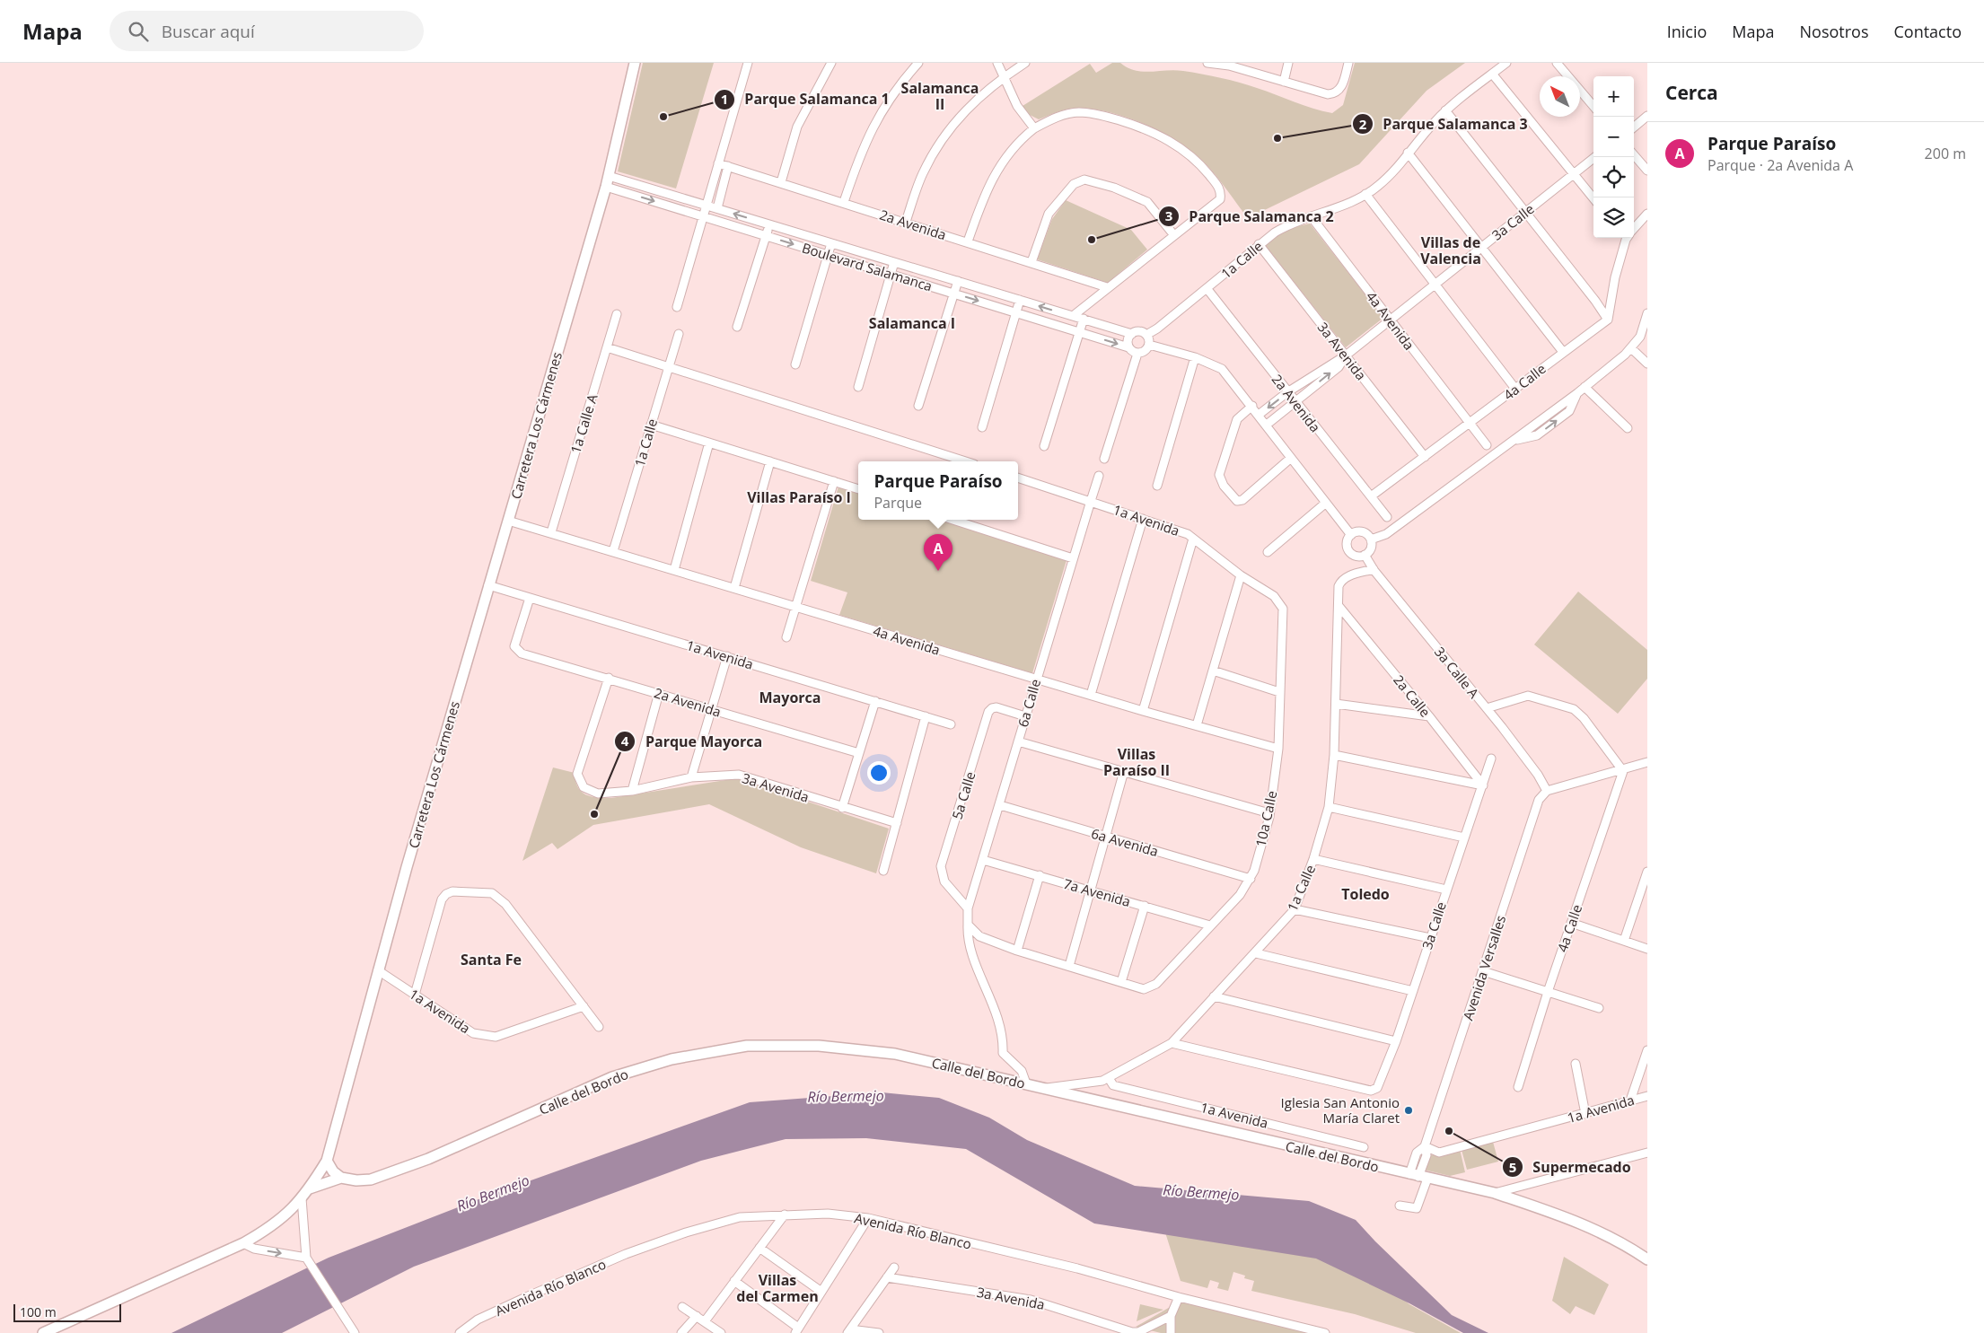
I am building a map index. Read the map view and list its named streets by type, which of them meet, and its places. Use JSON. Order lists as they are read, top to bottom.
{
  "streets": {
    "main road": ["Carretera Los Cármenes", "Calle del Bordo"],
    "street": [
      "3a Calle",
      "2a Avenida",
      "1a Calle",
      "Boulevard Salamanca",
      "4a Avenida",
      "3a Avenida",
      "4a Calle",
      "1a Calle A",
      "1a Avenida",
      "3a Calle A",
      "2a Calle",
      "6a Calle",
      "5a Calle",
      "10a Calle",
      "6a Avenida",
      "7a Avenida",
      "Avenida Versalles",
      "Avenida Río Blanco"
    ]
  },
  "crossings": [
    ["3a Calle", "2a Avenida"],
    ["3a Calle", "1a Calle"],
    ["3a Calle", "4a Avenida"],
    ["3a Calle", "3a Avenida"],
    ["3a Calle", "2a Calle"],
    ["2a Avenida", "1a Calle"],
    ["2a Avenida", "3a Avenida"],
    ["2a Avenida", "4a Calle"],
    ["2a Avenida", "1a Avenida"],
    ["1a Calle", "Boulevard Salamanca"],
    ["1a Calle", "4a Avenida"],
    ["1a Calle", "3a Avenida"],
    ["1a Calle", "1a Avenida"],
    ["1a Calle", "3a Calle A"],
    ["1a Calle", "2a Calle"],
    ["1a Calle", "Calle del Bordo"],
    ["Boulevard Salamanca", "Carretera Los Cármenes"],
    ["4a Avenida", "4a Calle"],
    ["4a Avenida", "1a Calle A"],
    ["4a Avenida", "Carretera Los Cármenes"],
    ["4a Avenida", "6a Calle"],
    ["4a Avenida", "10a Calle"],
    ["3a Avenida", "4a Calle"],
    ["Carretera Los Cármenes", "1a Avenida"],
    ["Carretera Los Cármenes", "Calle del Bordo"],
    ["1a Avenida", "6a Calle"],
    ["1a Avenida", "10a Calle"],
    ["1a Avenida", "Avenida Versalles"],
    ["3a Calle A", "Avenida Versalles"],
    ["6a Calle", "5a Calle"],
    ["6a Calle", "6a Avenida"],
    ["6a Calle", "7a Avenida"],
    ["6a Calle", "Calle del Bordo"],
    ["10a Calle", "6a Avenida"],
    ["10a Calle", "7a Avenida"],
    ["Avenida Versalles", "Calle del Bordo"]
  ],
  "districts": [
    "Salamanca II",
    "Villas de Valencia",
    "Salamanca I",
    "Villas Paraíso I",
    "Mayorca",
    "Villas Paraíso II",
    "Toledo",
    "Santa Fe",
    "Villas del Carmen"
  ],
  "water": ["Río Bermejo"],
  "places": [
    "Parque Salamanca 1",
    "Parque Salamanca 3",
    "Parque Salamanca 2",
    "Parque Mayorca",
    "Iglesia San Antonio María Claret",
    "Supermecado"
  ],
  "scale_bar": "100 m",
  "north": "top left",
  "page": {
    "header": "Mapa",
    "search": "Buscar aquí",
    "nav": [
      "Inicio",
      "Mapa",
      "Nosotros",
      "Contacto"
    ],
    "heading": "Cerca",
    "map_buttons": ["+", "−"],
    "list": [
      {
        "mark": "A",
        "name": "Parque Paraíso",
        "note": "Parque · 2a Avenida A",
        "value": "200 m"
      }
    ],
    "popup": ["Parque Paraíso", "Parque"],
    "pins": "A",
    "scale": "100 m"
  }
}
